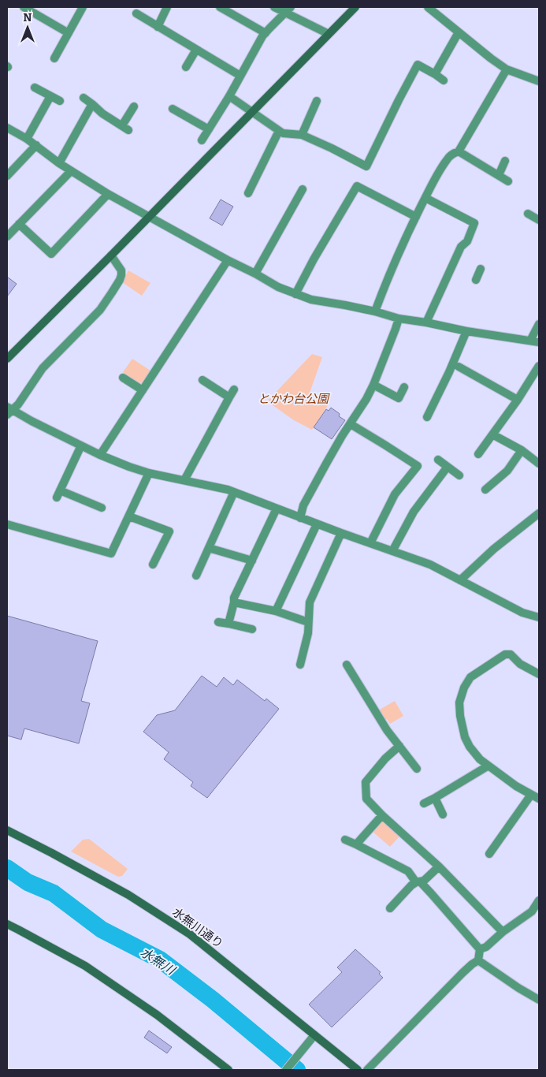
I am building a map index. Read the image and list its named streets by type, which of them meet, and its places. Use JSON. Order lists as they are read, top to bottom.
{
  "streets": {
    "street": ["水無川通り"]
  },
  "water": ["水無川"],
  "parks": ["とかわ台公園"],
  "north": "top"
}
